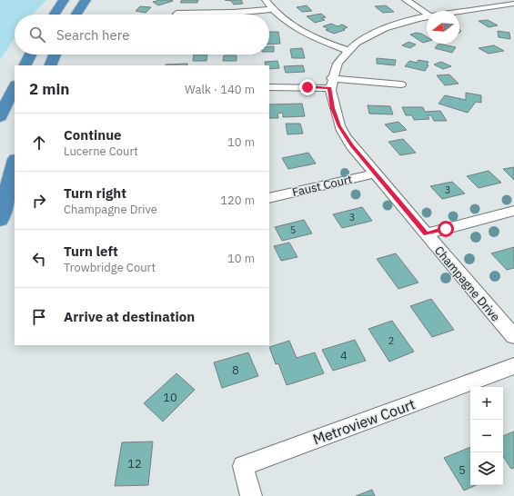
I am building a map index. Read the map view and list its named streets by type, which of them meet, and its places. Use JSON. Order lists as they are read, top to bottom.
{
  "streets": {
    "street": ["Faust Court", "Champagne Drive", "Metroview Court"]
  },
  "crossings": [
    ["Faust Court", "Champagne Drive"]
  ],
  "house_numbers": [
    "3",
    "3",
    "5",
    "2",
    "4",
    "8",
    "10",
    "12",
    "5"
  ],
  "north": "left",
  "page": {
    "search": "Search here",
    "heading": ["2 min", "Walk · 140 m"],
    "list": [
      ["Continue", "Lucerne Court", "10 m"],
      ["Turn right", "Champagne Drive", "120 m"],
      ["Turn left", "Trowbridge Court", "10 m"],
      "Arrive at destination"
    ],
    "map_buttons": ["+", "−"]
  }
}
